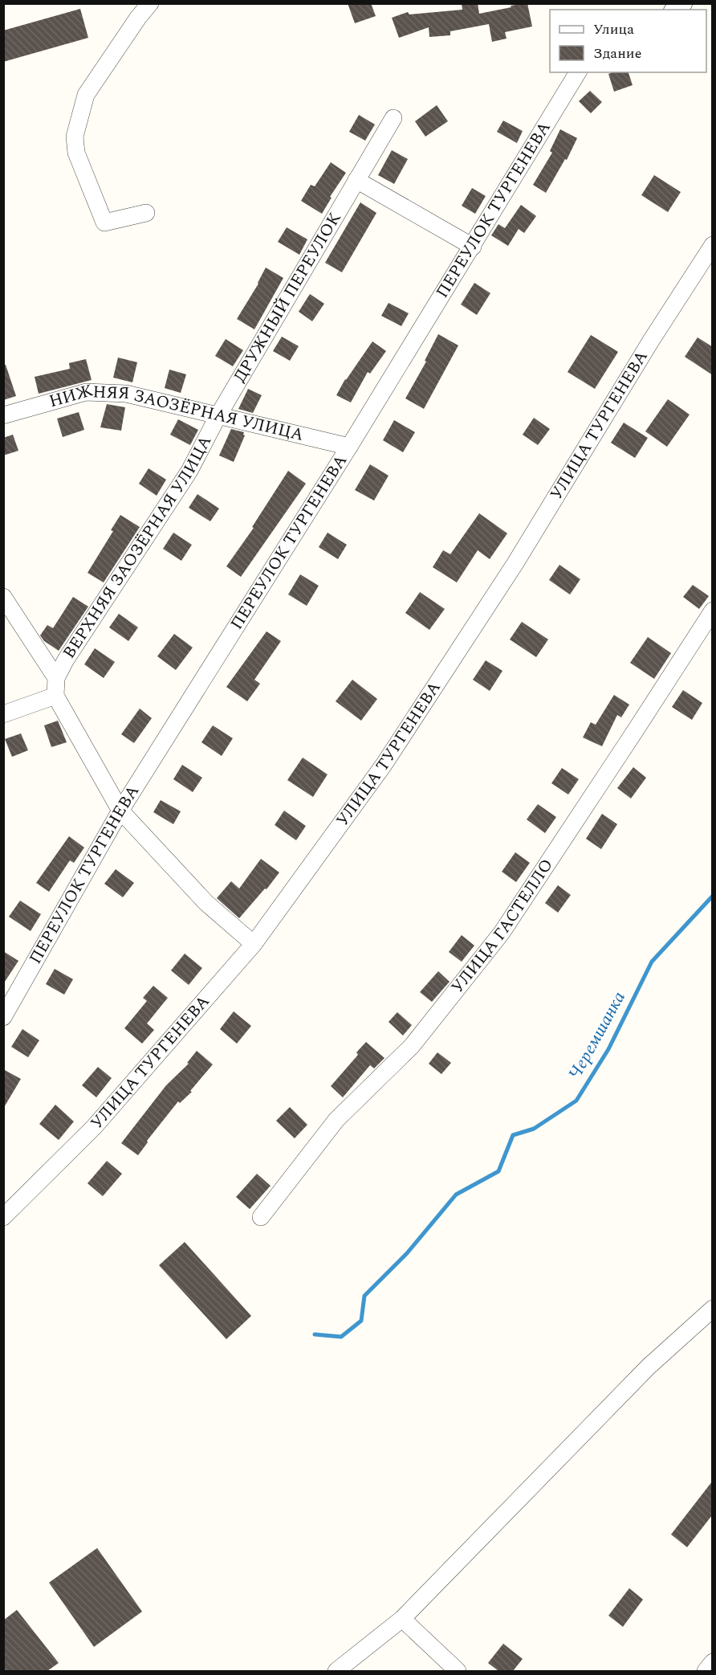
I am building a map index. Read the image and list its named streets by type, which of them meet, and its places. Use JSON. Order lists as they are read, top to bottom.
{
  "streets": {
    "street": [
      "ПЕРЕУЛОК ТУРГЕНЕВА",
      "ДРУЖНЫЙ ПЕРЕУЛОК",
      "НИЖНЯЯ ЗАОЗЁРНАЯ УЛИЦА",
      "УЛИЦА ТУРГЕНЕВА",
      "ВЕРХНЯЯ ЗАОЗЁРНАЯ УЛИЦА",
      "УЛИЦА ГАСТЕЛЛО"
    ]
  },
  "crossings": [
    ["ПЕРЕУЛОК ТУРГЕНЕВА", "НИЖНЯЯ ЗАОЗЁРНАЯ УЛИЦА"],
    ["ДРУЖНЫЙ ПЕРЕУЛОК", "НИЖНЯЯ ЗАОЗЁРНАЯ УЛИЦА"],
    ["ДРУЖНЫЙ ПЕРЕУЛОК", "ВЕРХНЯЯ ЗАОЗЁРНАЯ УЛИЦА"],
    ["НИЖНЯЯ ЗАОЗЁРНАЯ УЛИЦА", "ВЕРХНЯЯ ЗАОЗЁРНАЯ УЛИЦА"]
  ],
  "water": ["Черемшанка"],
  "legend": ["Улица", "Здание"]
}
